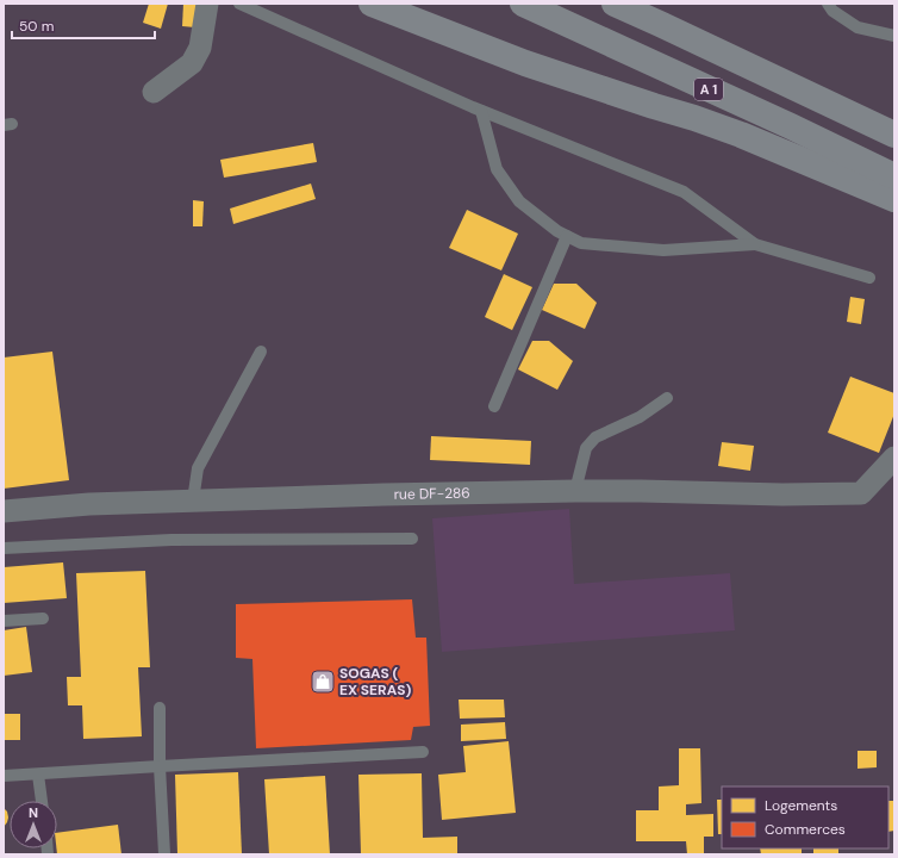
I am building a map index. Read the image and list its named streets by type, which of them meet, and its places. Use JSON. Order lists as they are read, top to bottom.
{
  "streets": {
    "highway": ["A 1"],
    "street": ["rue DF-286"]
  },
  "places": {
    "shop": ["SOGAS ( EX SERAS)"]
  },
  "legend": ["Logements", "Commerces"],
  "scale_bar": "50 m",
  "north": "top"
}
